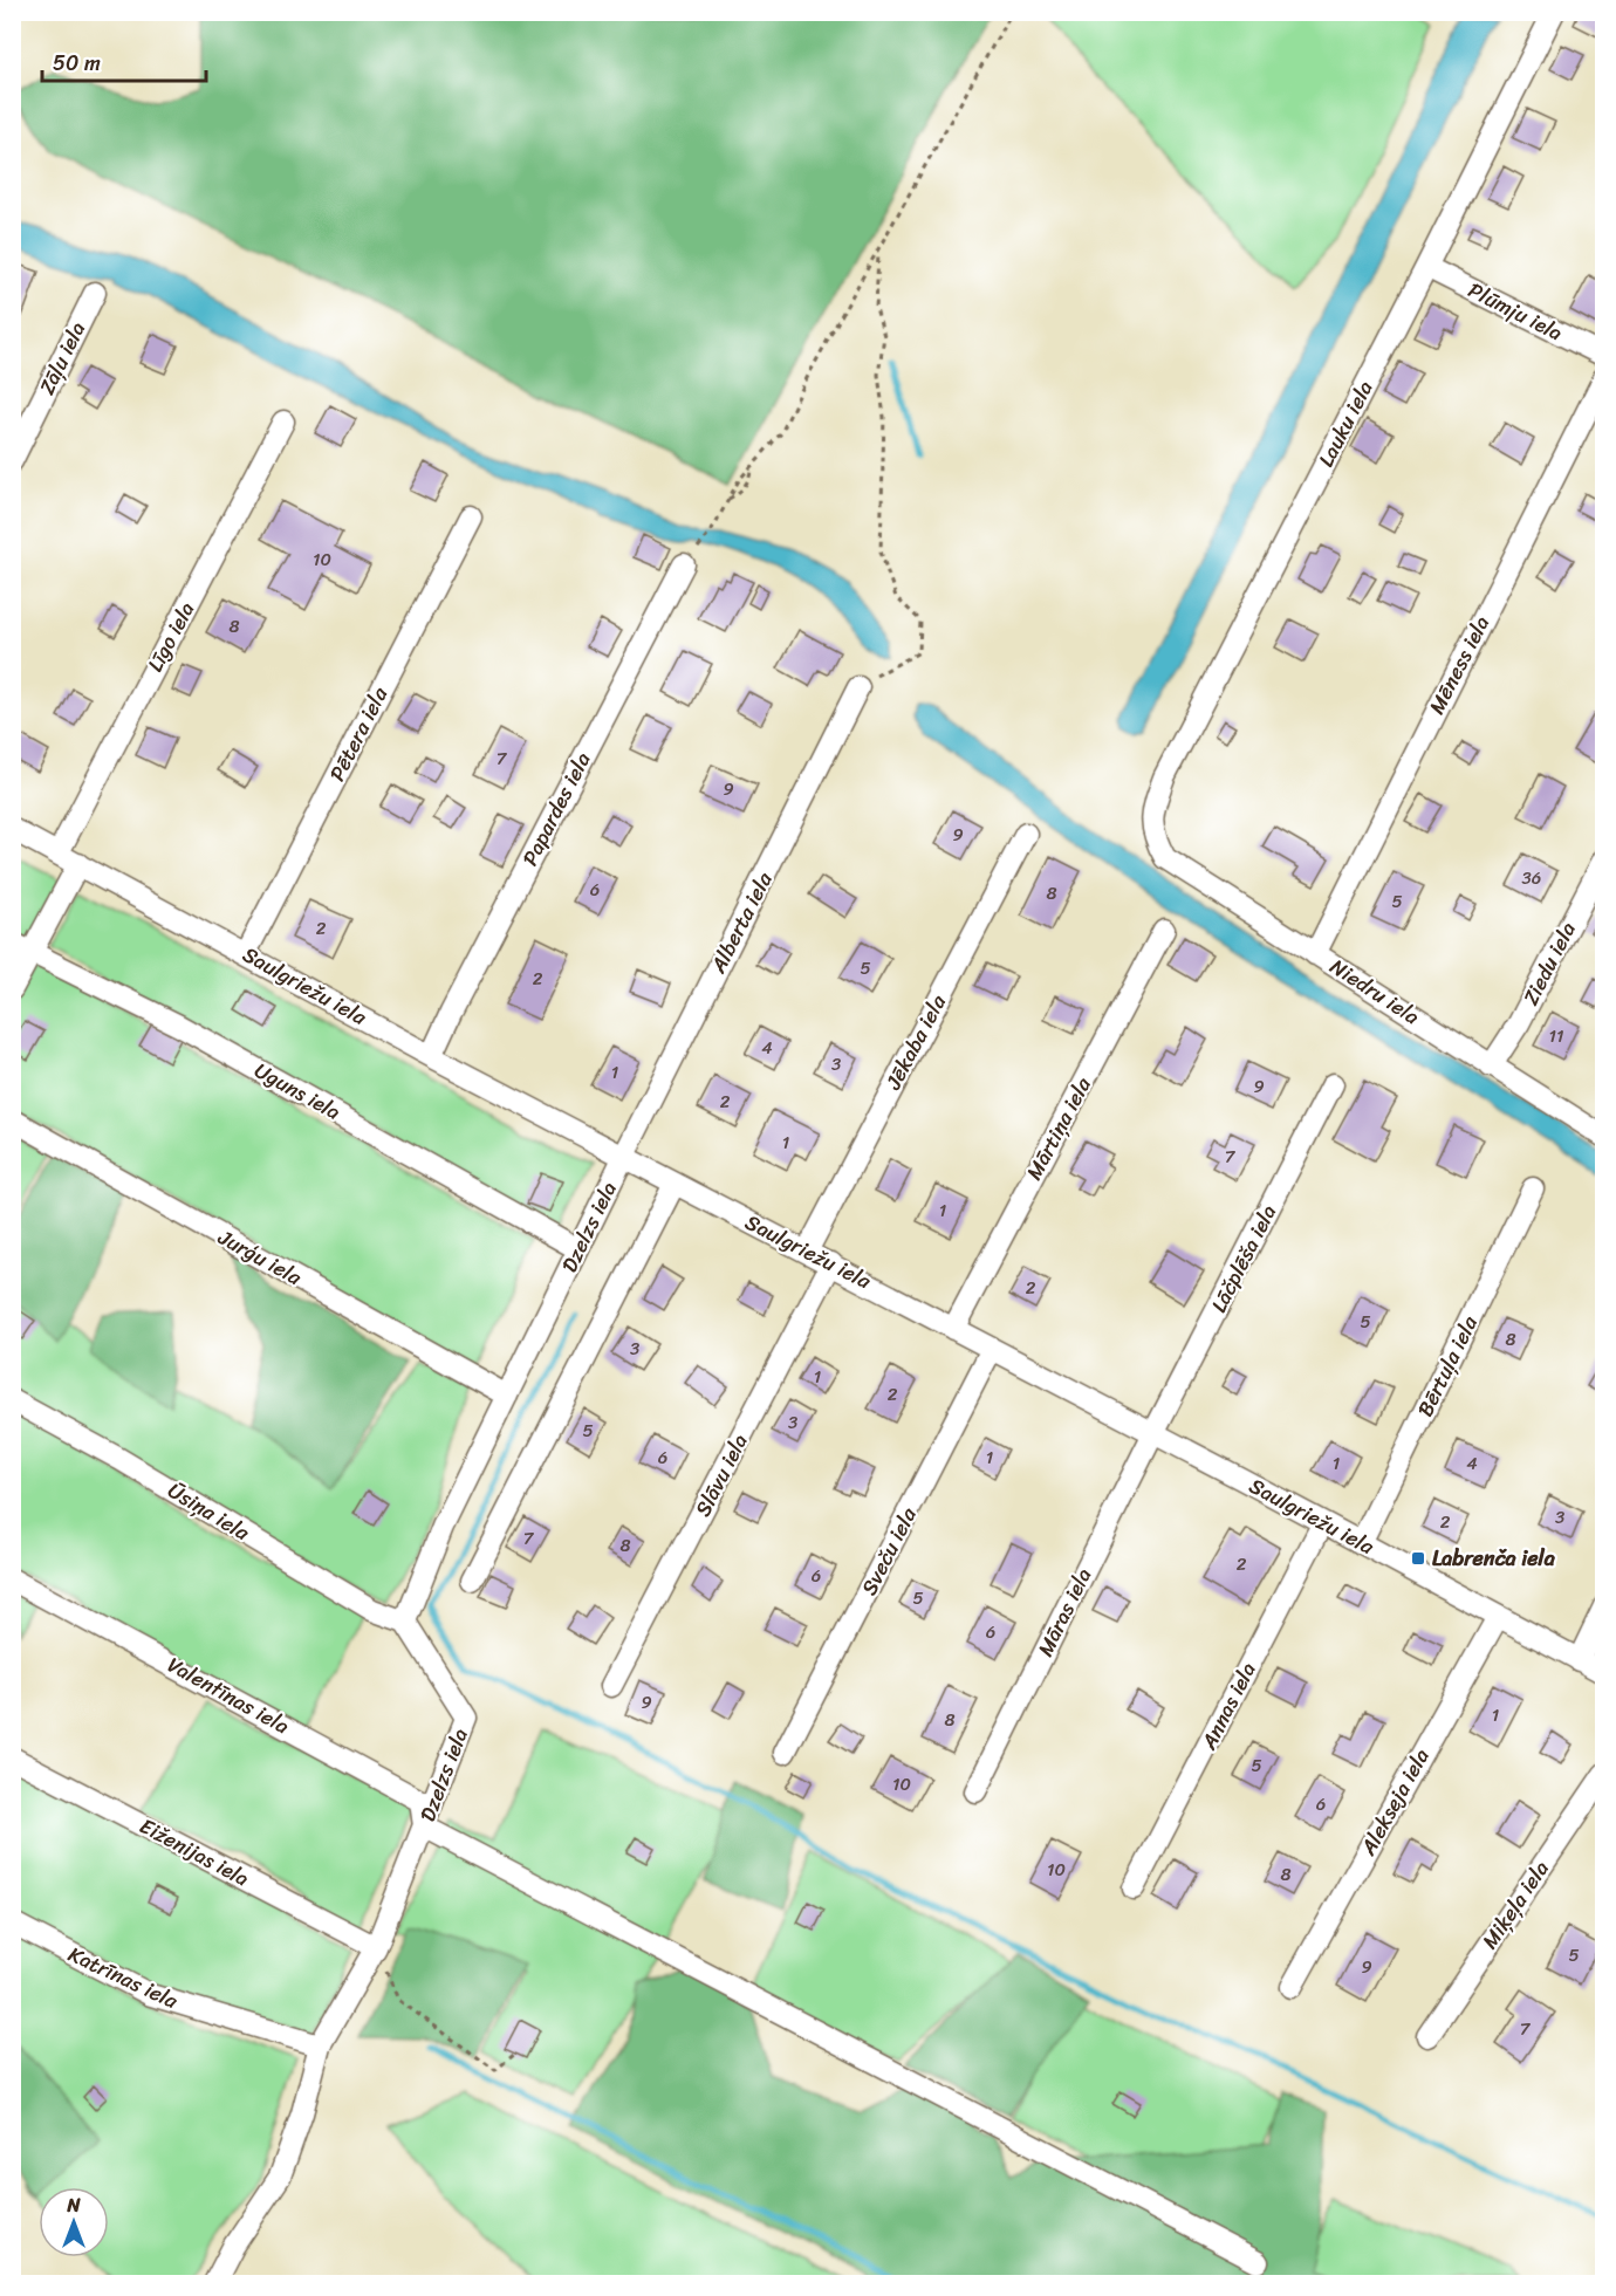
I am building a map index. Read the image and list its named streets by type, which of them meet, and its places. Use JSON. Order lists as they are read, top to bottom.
{
  "streets": {
    "street": [
      "Plūmju iela",
      "Zāļu iela",
      "Lauku iela",
      "Līgo iela",
      "Mēness iela",
      "Pētera iela",
      "Papardes iela",
      "Alberta iela",
      "Ziedu iela",
      "Saulgriežu iela",
      "Niedru iela",
      "Jēkaba iela",
      "Uguns iela",
      "Mārtiņa iela",
      "Dzelzs iela",
      "Jurģu iela",
      "Lāčplēša iela",
      "Bērtuļa iela",
      "Slāvu iela",
      "Ūsiņa iela",
      "Sveču iela",
      "Māras iela",
      "Valentīnas iela",
      "Annas iela",
      "Alekseja iela",
      "Eiženijas iela",
      "Miķeļa iela",
      "Katrīnas iela"
    ]
  },
  "crossings": [
    ["Plūmju iela", "Lauku iela"],
    ["Lauku iela", "Niedru iela"],
    ["Līgo iela", "Saulgriežu iela"],
    ["Mēness iela", "Niedru iela"],
    ["Pētera iela", "Saulgriežu iela"],
    ["Papardes iela", "Saulgriežu iela"],
    ["Alberta iela", "Saulgriežu iela"],
    ["Alberta iela", "Dzelzs iela"],
    ["Ziedu iela", "Niedru iela"],
    ["Saulgriežu iela", "Jēkaba iela"],
    ["Saulgriežu iela", "Mārtiņa iela"],
    ["Saulgriežu iela", "Dzelzs iela"],
    ["Saulgriežu iela", "Lāčplēša iela"],
    ["Saulgriežu iela", "Bērtuļa iela"],
    ["Saulgriežu iela", "Slāvu iela"],
    ["Saulgriežu iela", "Sveču iela"],
    ["Saulgriežu iela", "Māras iela"],
    ["Saulgriežu iela", "Annas iela"],
    ["Saulgriežu iela", "Alekseja iela"],
    ["Uguns iela", "Dzelzs iela"],
    ["Dzelzs iela", "Jurģu iela"],
    ["Dzelzs iela", "Ūsiņa iela"],
    ["Dzelzs iela", "Valentīnas iela"],
    ["Dzelzs iela", "Eiženijas iela"],
    ["Dzelzs iela", "Katrīnas iela"],
    ["Lāčplēša iela", "Māras iela"]
  ],
  "places": {
    "transit": ["Labrenča iela"]
  },
  "house_numbers": [
    "10",
    "8",
    "7",
    "9",
    "9",
    "36",
    "6",
    "8",
    "5",
    "2",
    "5",
    "2",
    "11",
    "4",
    "3",
    "1",
    "9",
    "2",
    "1",
    "7",
    "1",
    "2",
    "5",
    "8",
    "3",
    "1",
    "2",
    "3",
    "5",
    "6",
    "1",
    "1",
    "4",
    "3",
    "2",
    "7",
    "8",
    "2",
    "6",
    "5",
    "6",
    "9",
    "1",
    "8",
    "5",
    "10",
    "6",
    "10",
    "8",
    "5",
    "9",
    "7"
  ],
  "scale_bar": "50 m",
  "north": "top"
}
